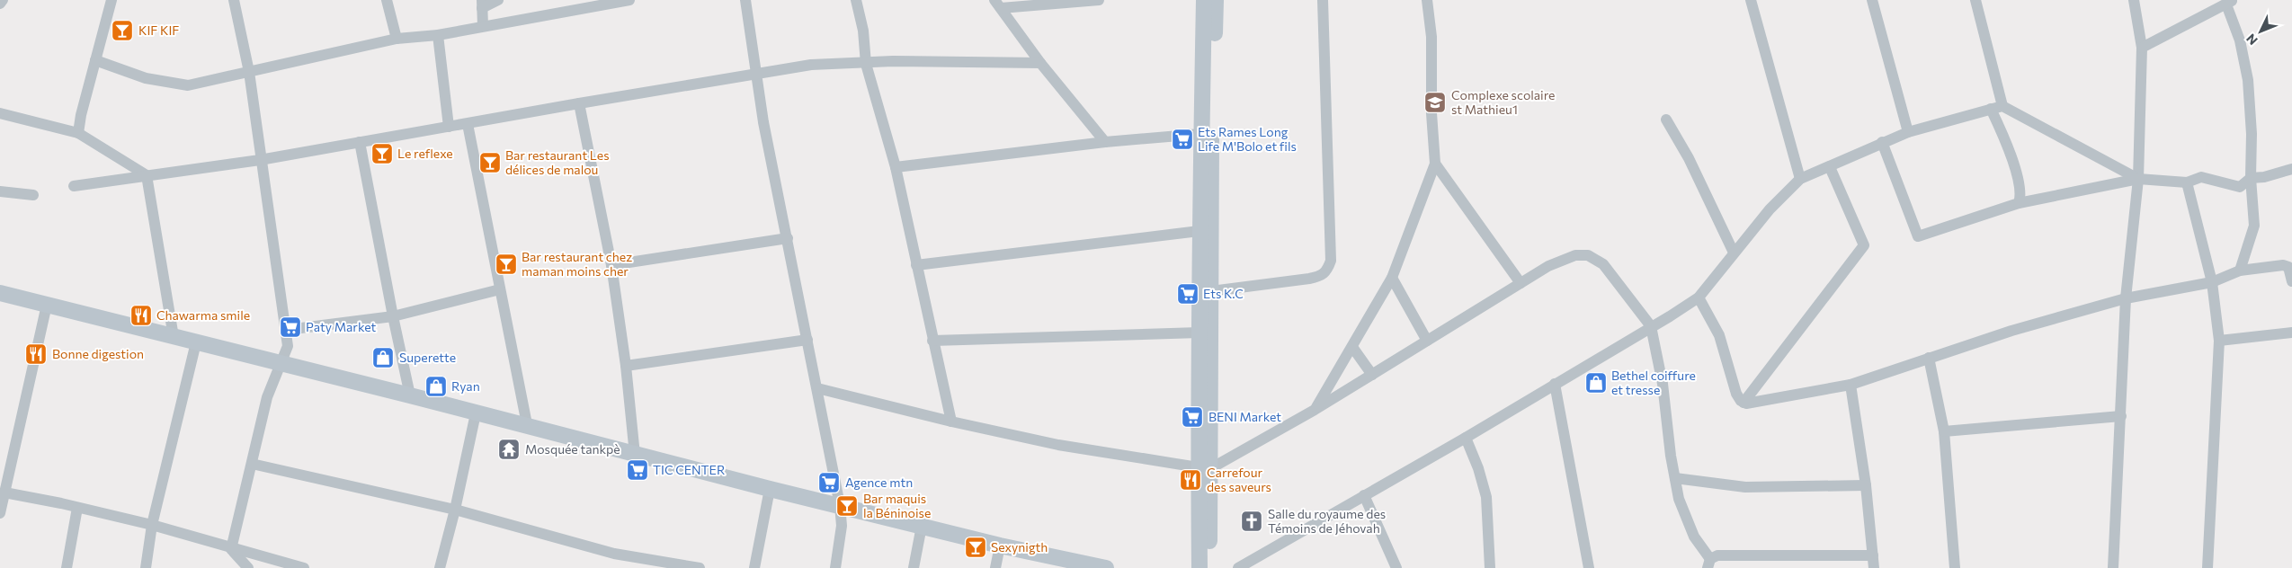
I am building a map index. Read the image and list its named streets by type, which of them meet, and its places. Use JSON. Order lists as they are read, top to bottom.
{
  "places": {
    "bar": [
      "KIF KIF",
      "Le reflexe",
      "Bar restaurant Les délices de malou",
      "Bar restaurant chez maman moins cher",
      "Bar maquis la Béninoise",
      "Sexynigth"
    ],
    "school or university": ["Complexe scolaire st Mathieu1"],
    "supermarket": [
      "Ets Rames Long Life M'Bolo et fils",
      "Ets K.C",
      "Paty Market",
      "BENI Market",
      "TIC CENTER",
      "Agence mtn"
    ],
    "restaurant": ["Chawarma smile", "Bonne digestion", "Carrefour des saveurs"],
    "shop": ["Superette", "Bethel coiffure et tresse", "Ryan"],
    "temple": ["Mosquée tankpè"],
    "church": ["Salle du royaume des Témoins de Jéhovah"]
  },
  "north": "bottom left"
}
